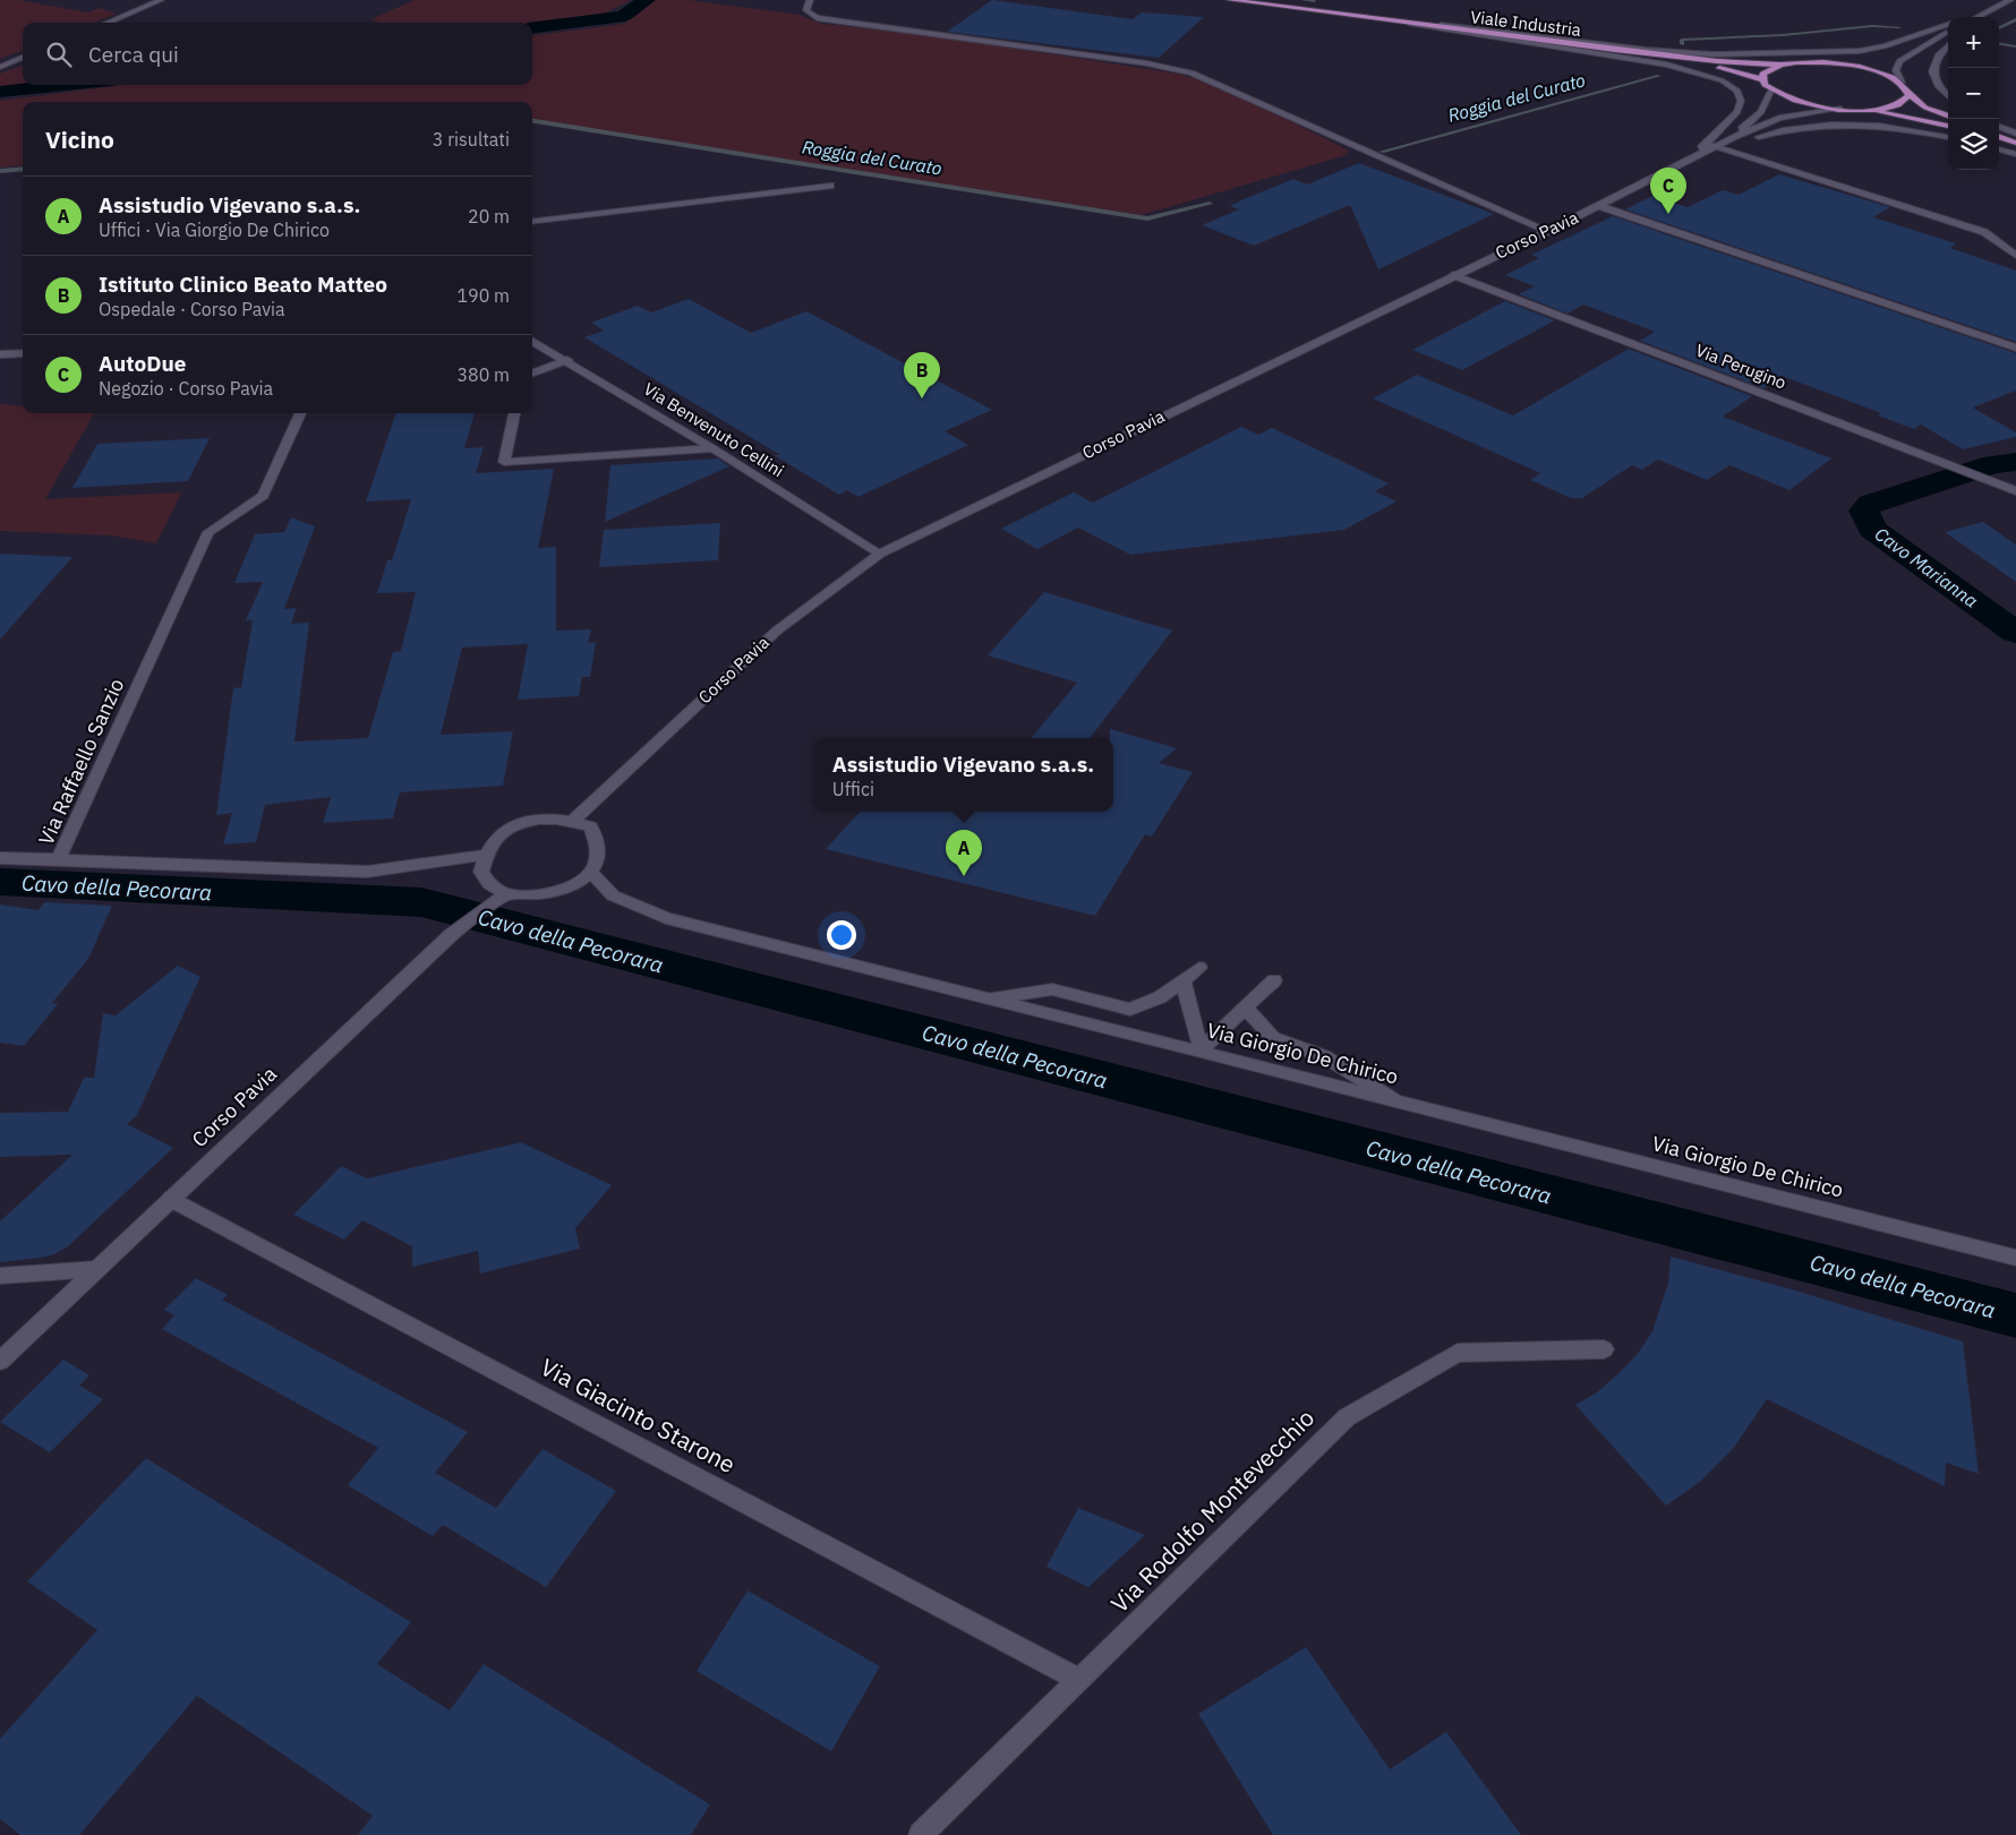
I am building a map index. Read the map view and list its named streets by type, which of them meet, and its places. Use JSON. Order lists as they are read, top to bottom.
{
  "streets": {
    "main road": ["Viale Industria"],
    "street": [
      "Corso Pavia",
      "Via Perugino",
      "Via Benvenuto Cellini",
      "Via Raffaello Sanzio",
      "Via Giorgio De Chirico",
      "Via Giacinto Starone",
      "Via Rodolfo Montevecchio"
    ]
  },
  "crossings": [
    ["Corso Pavia", "Via Perugino"],
    ["Corso Pavia", "Via Benvenuto Cellini"],
    ["Corso Pavia", "Via Raffaello Sanzio"],
    ["Corso Pavia", "Via Giorgio De Chirico"],
    ["Corso Pavia", "Via Giacinto Starone"],
    ["Via Raffaello Sanzio", "Via Giorgio De Chirico"],
    ["Via Giacinto Starone", "Via Rodolfo Montevecchio"]
  ],
  "water": ["Roggia del Curato", "Cavo Marianna", "Cavo della Pecorara"],
  "page": {
    "map_buttons": ["+", "−"],
    "search": "Cerca qui",
    "heading": ["Vicino", "3 risultati"],
    "pins": ["C", "B", "A"],
    "list": [
      {
        "mark": "A",
        "name": "Assistudio Vigevano s.a.s.",
        "note": "Uffici · Via Giorgio De Chirico",
        "value": "20 m"
      },
      {
        "mark": "B",
        "name": "Istituto Clinico Beato Matteo",
        "note": "Ospedale · Corso Pavia",
        "value": "190 m"
      },
      {
        "mark": "C",
        "name": "AutoDue",
        "note": "Negozio · Corso Pavia",
        "value": "380 m"
      }
    ],
    "popup": ["Assistudio Vigevano s.a.s.", "Uffici"]
  }
}
